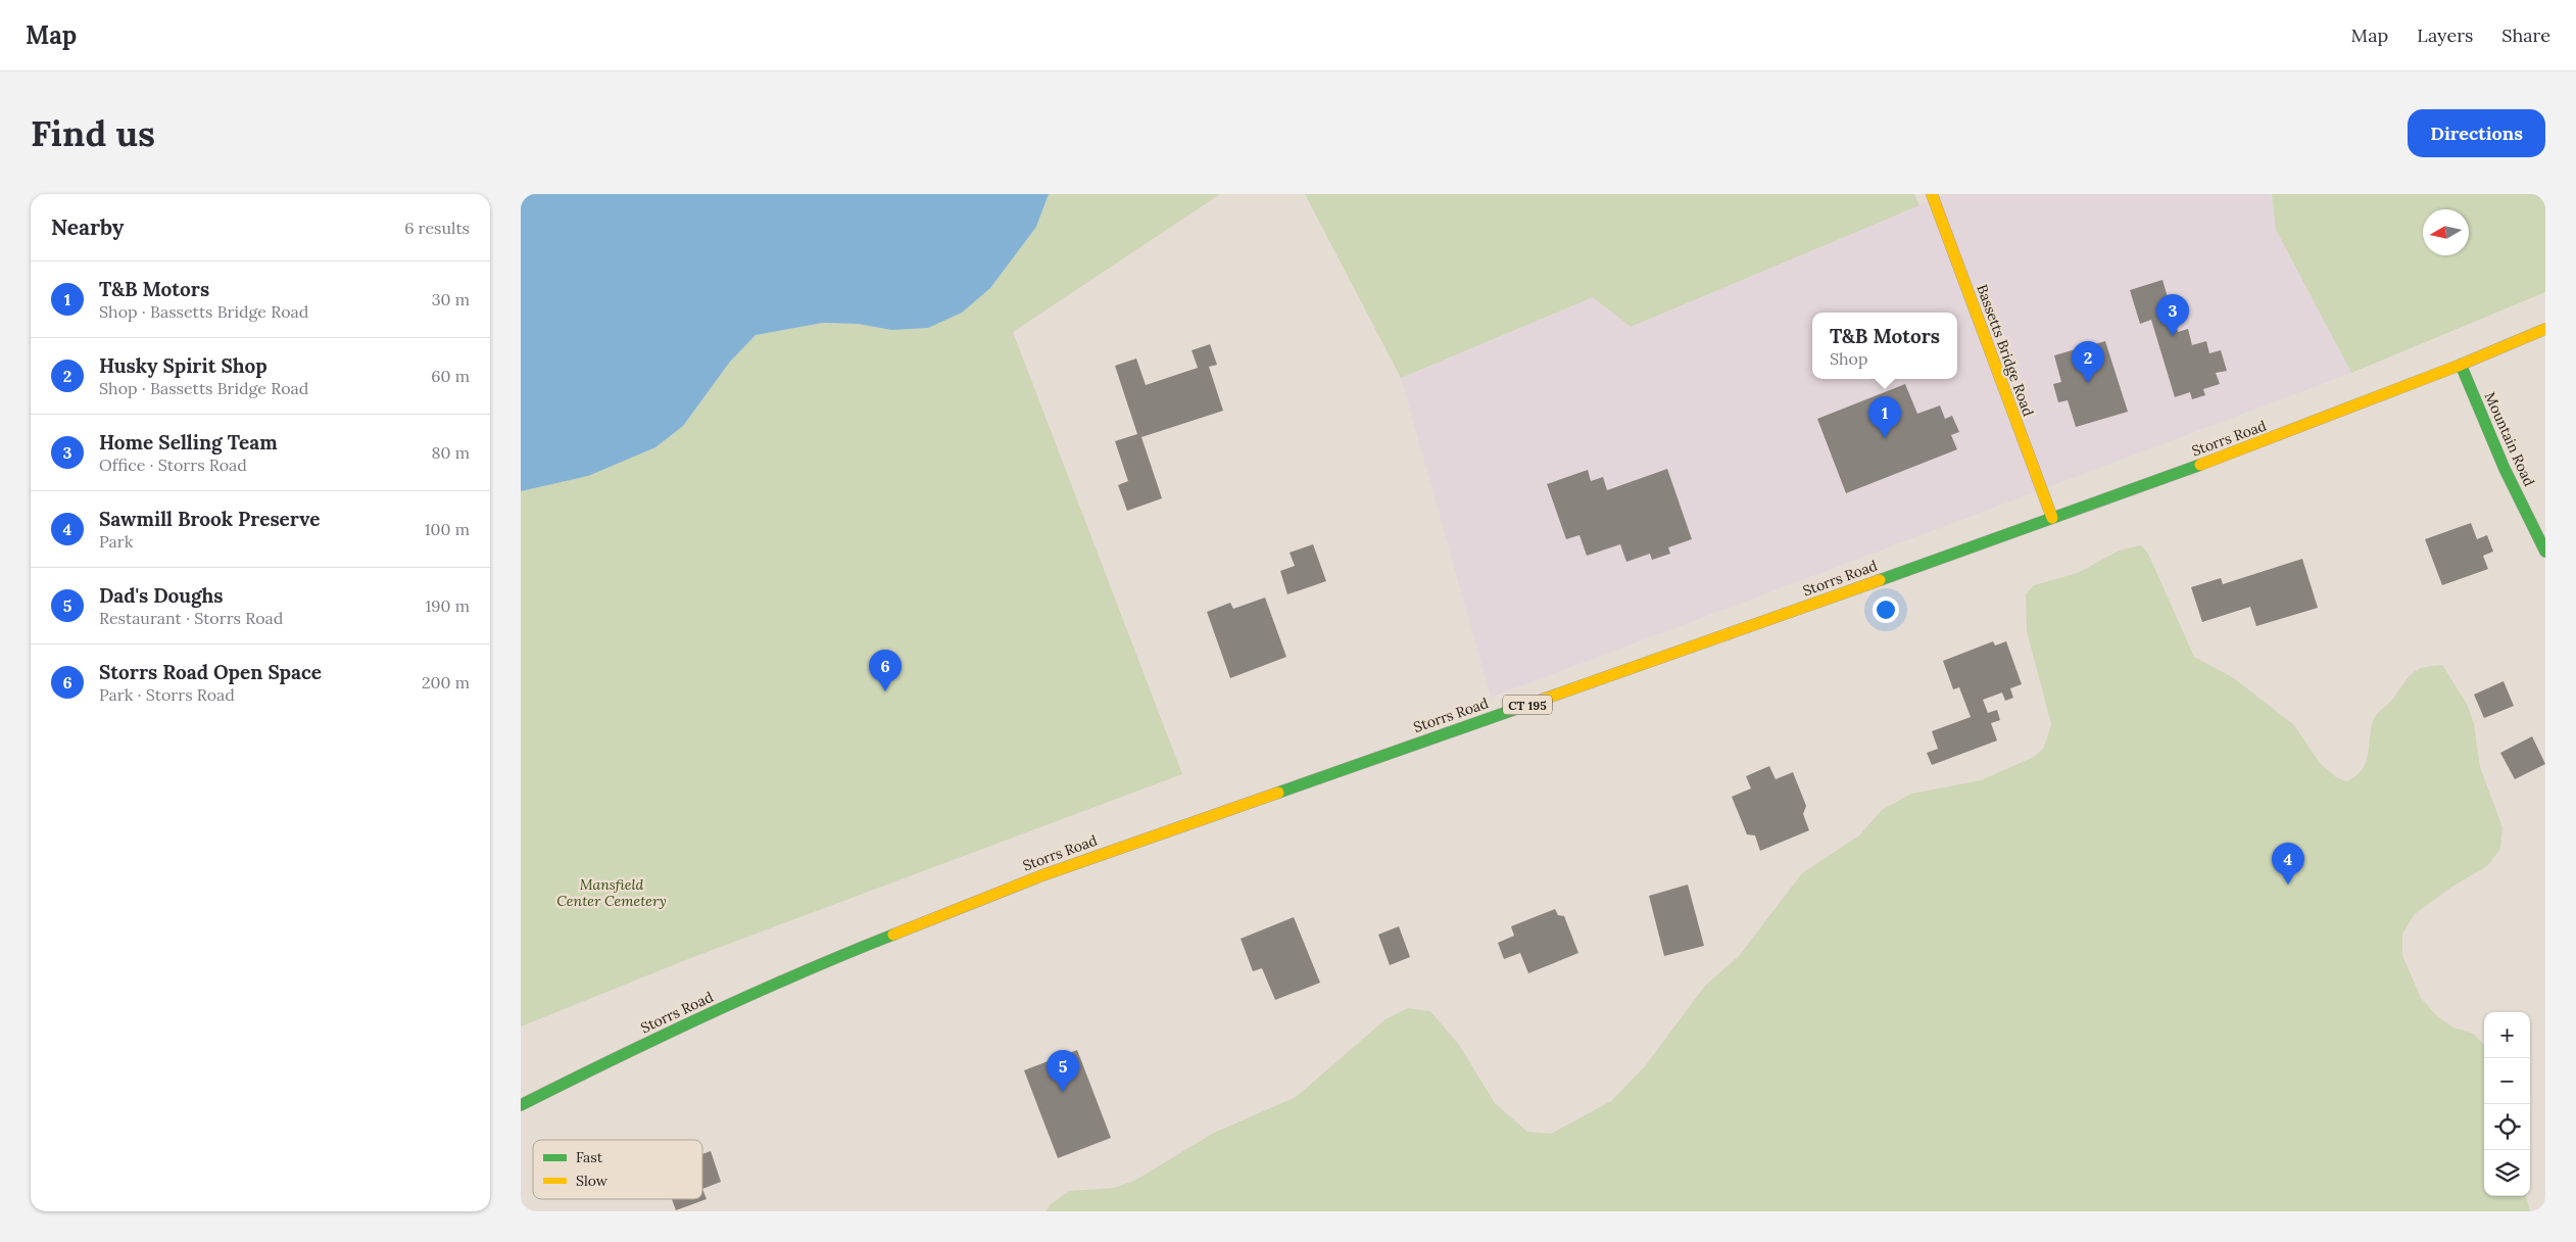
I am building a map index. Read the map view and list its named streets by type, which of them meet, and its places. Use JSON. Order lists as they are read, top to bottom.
{
  "streets": {
    "main road": [
      "Bassetts Bridge Road",
      "Storrs Road",
      "Mountain Road",
      "CT 195"
    ]
  },
  "crossings": [
    ["Bassetts Bridge Road", "Storrs Road"],
    ["Storrs Road", "Mountain Road"]
  ],
  "parks": ["Mansfield Center Cemetery"],
  "legend": ["Fast", "Slow"],
  "north": "left",
  "page": {
    "header": "Map",
    "nav": ["Map", "Layers", "Share"],
    "buttons": "Directions",
    "title": "Find us",
    "heading": ["Nearby", "6 results"],
    "list": [
      {
        "mark": "1",
        "name": "T&B Motors",
        "note": "Shop · Bassetts Bridge Road",
        "value": "30 m"
      },
      {
        "mark": "2",
        "name": "Husky Spirit Shop",
        "note": "Shop · Bassetts Bridge Road",
        "value": "60 m"
      },
      {
        "mark": "3",
        "name": "Home Selling Team",
        "note": "Office · Storrs Road",
        "value": "80 m"
      },
      {
        "mark": "4",
        "name": "Sawmill Brook Preserve",
        "note": "Park",
        "value": "100 m"
      },
      {
        "mark": "5",
        "name": "Dad's Doughs",
        "note": "Restaurant · Storrs Road",
        "value": "190 m"
      },
      {
        "mark": "6",
        "name": "Storrs Road Open Space",
        "note": "Park · Storrs Road",
        "value": "200 m"
      }
    ],
    "pins": [
      "3",
      "2",
      "1",
      "6",
      "4",
      "5"
    ],
    "popup": ["T&B Motors", "Shop"],
    "map_buttons": ["+", "−"]
  }
}
